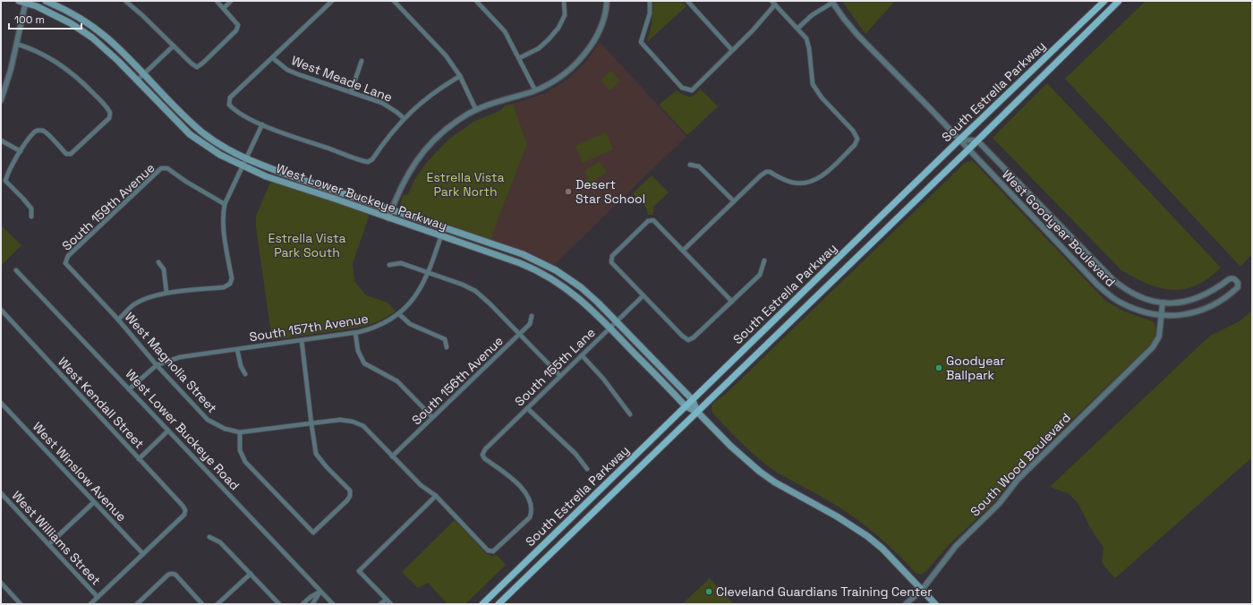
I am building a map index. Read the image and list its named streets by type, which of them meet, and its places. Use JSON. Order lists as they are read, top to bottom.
{
  "streets": {
    "main road": ["South Estrella Parkway", "West Lower Buckeye Parkway"],
    "street": [
      "West Meade Lane",
      "South 159th Avenue",
      "West Goodyear Boulevard",
      "South 157th Avenue",
      "West Magnolia Street",
      "South 155th Lane",
      "South 156th Avenue",
      "West Kendall Street",
      "West Lower Buckeye Road",
      "South Wood Boulevard",
      "West Winslow Avenue",
      "West Williams Street"
    ]
  },
  "crossings": [
    ["South Estrella Parkway", "West Lower Buckeye Parkway"],
    ["South Estrella Parkway", "West Goodyear Boulevard"],
    ["West Lower Buckeye Parkway", "South 157th Avenue"],
    ["West Lower Buckeye Parkway", "South 155th Lane"],
    ["West Lower Buckeye Parkway", "South Wood Boulevard"],
    ["South 159th Avenue", "West Magnolia Street"],
    ["West Goodyear Boulevard", "South Wood Boulevard"],
    ["South 157th Avenue", "West Magnolia Street"],
    ["South 157th Avenue", "West Lower Buckeye Road"],
    ["West Kendall Street", "West Winslow Avenue"]
  ],
  "parks": ["Estrella Vista Park North", "Estrella Vista Park South"],
  "places": ["Desert Star School", "Goodyear Ballpark", "Cleveland Guardians Training Center"],
  "scale_bar": "100 m"
}
